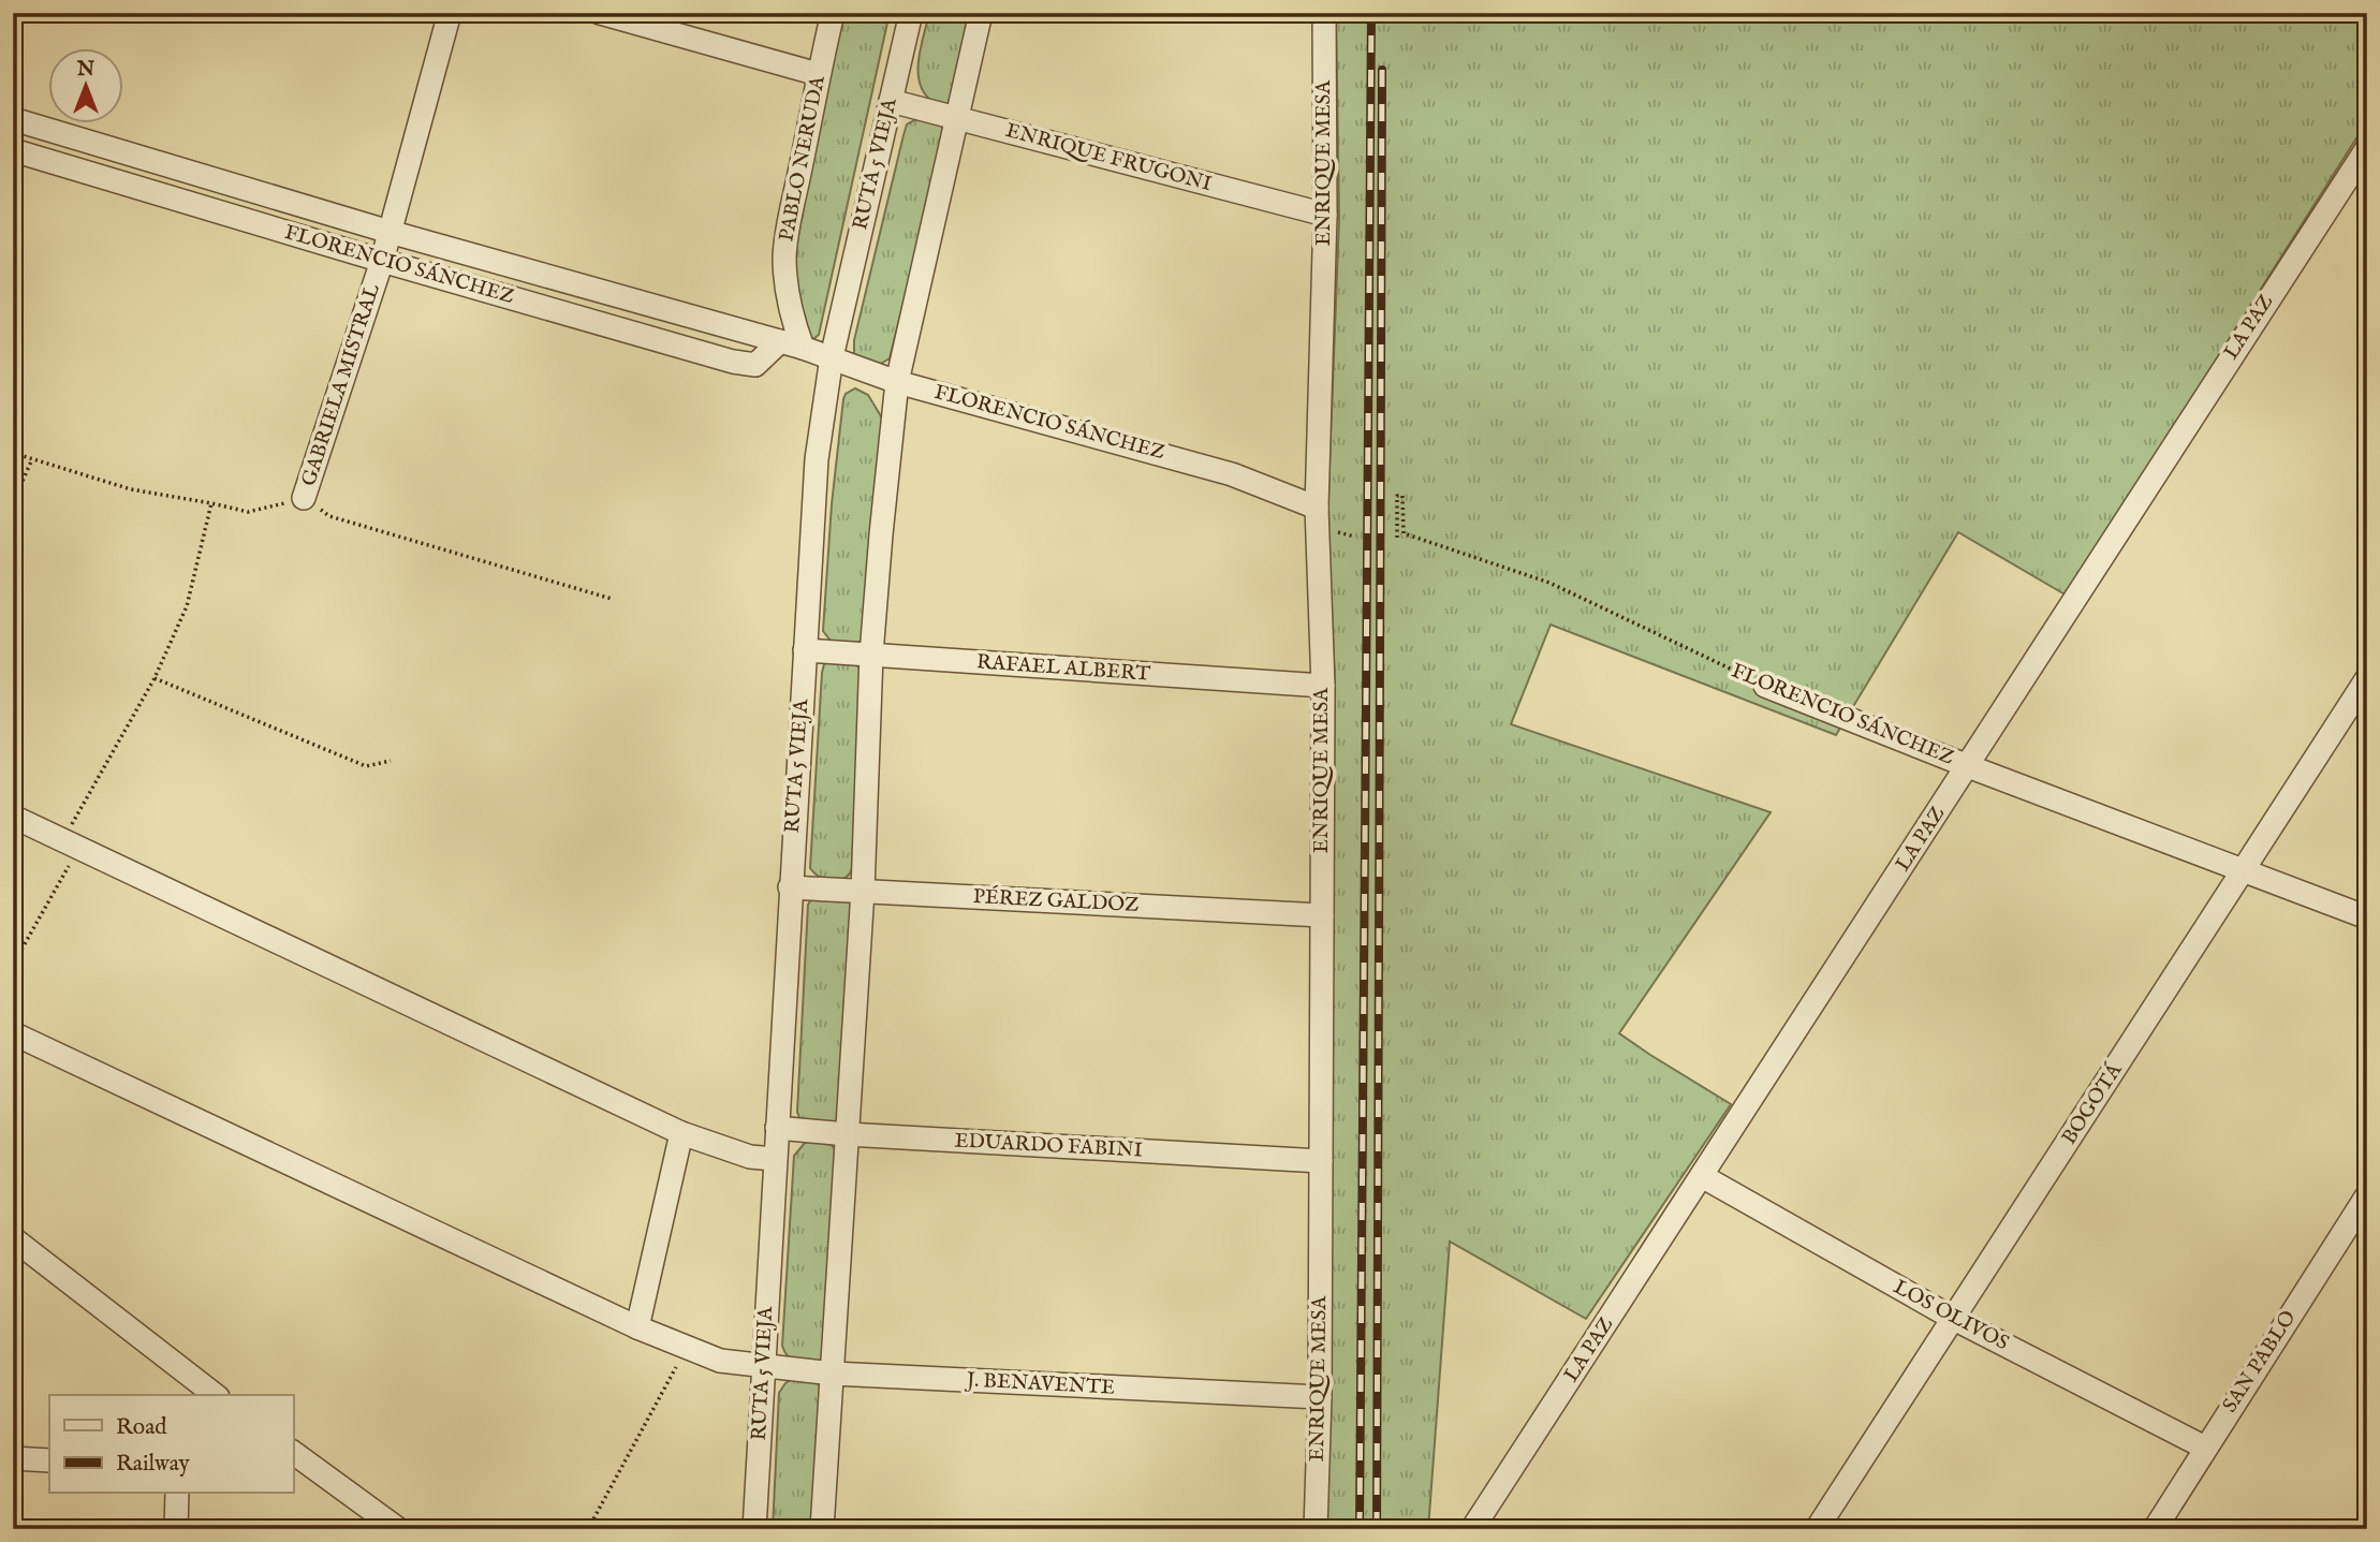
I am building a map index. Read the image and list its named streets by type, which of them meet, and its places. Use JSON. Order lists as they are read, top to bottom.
{
  "streets": {
    "street": [
      "ENRIQUE FRUGONI",
      "PABLO NERUDA",
      "ENRIQUE MESA",
      "RUTA 5 VIEJA",
      "FLORENCIO SÁNCHEZ",
      "LA PAZ",
      "GABRIELA MISTRAL",
      "RAFAEL ALBERT",
      "PÉREZ GALDOZ",
      "BOGOTÁ",
      "EDUARDO FABINI",
      "LOS OLIVOS",
      "SAN PABLO",
      "J. BENAVENTE"
    ]
  },
  "crossings": [
    ["ENRIQUE FRUGONI", "ENRIQUE MESA"],
    ["ENRIQUE FRUGONI", "RUTA 5 VIEJA"],
    ["PABLO NERUDA", "FLORENCIO SÁNCHEZ"],
    ["ENRIQUE MESA", "FLORENCIO SÁNCHEZ"],
    ["ENRIQUE MESA", "RAFAEL ALBERT"],
    ["ENRIQUE MESA", "PÉREZ GALDOZ"],
    ["ENRIQUE MESA", "EDUARDO FABINI"],
    ["ENRIQUE MESA", "J. BENAVENTE"],
    ["RUTA 5 VIEJA", "FLORENCIO SÁNCHEZ"],
    ["RUTA 5 VIEJA", "RAFAEL ALBERT"],
    ["RUTA 5 VIEJA", "PÉREZ GALDOZ"],
    ["RUTA 5 VIEJA", "EDUARDO FABINI"],
    ["RUTA 5 VIEJA", "J. BENAVENTE"],
    ["FLORENCIO SÁNCHEZ", "LA PAZ"],
    ["FLORENCIO SÁNCHEZ", "GABRIELA MISTRAL"],
    ["FLORENCIO SÁNCHEZ", "BOGOTÁ"],
    ["LA PAZ", "LOS OLIVOS"],
    ["BOGOTÁ", "LOS OLIVOS"],
    ["LOS OLIVOS", "SAN PABLO"]
  ],
  "legend": ["Road", "Railway"],
  "north": "top"
}
